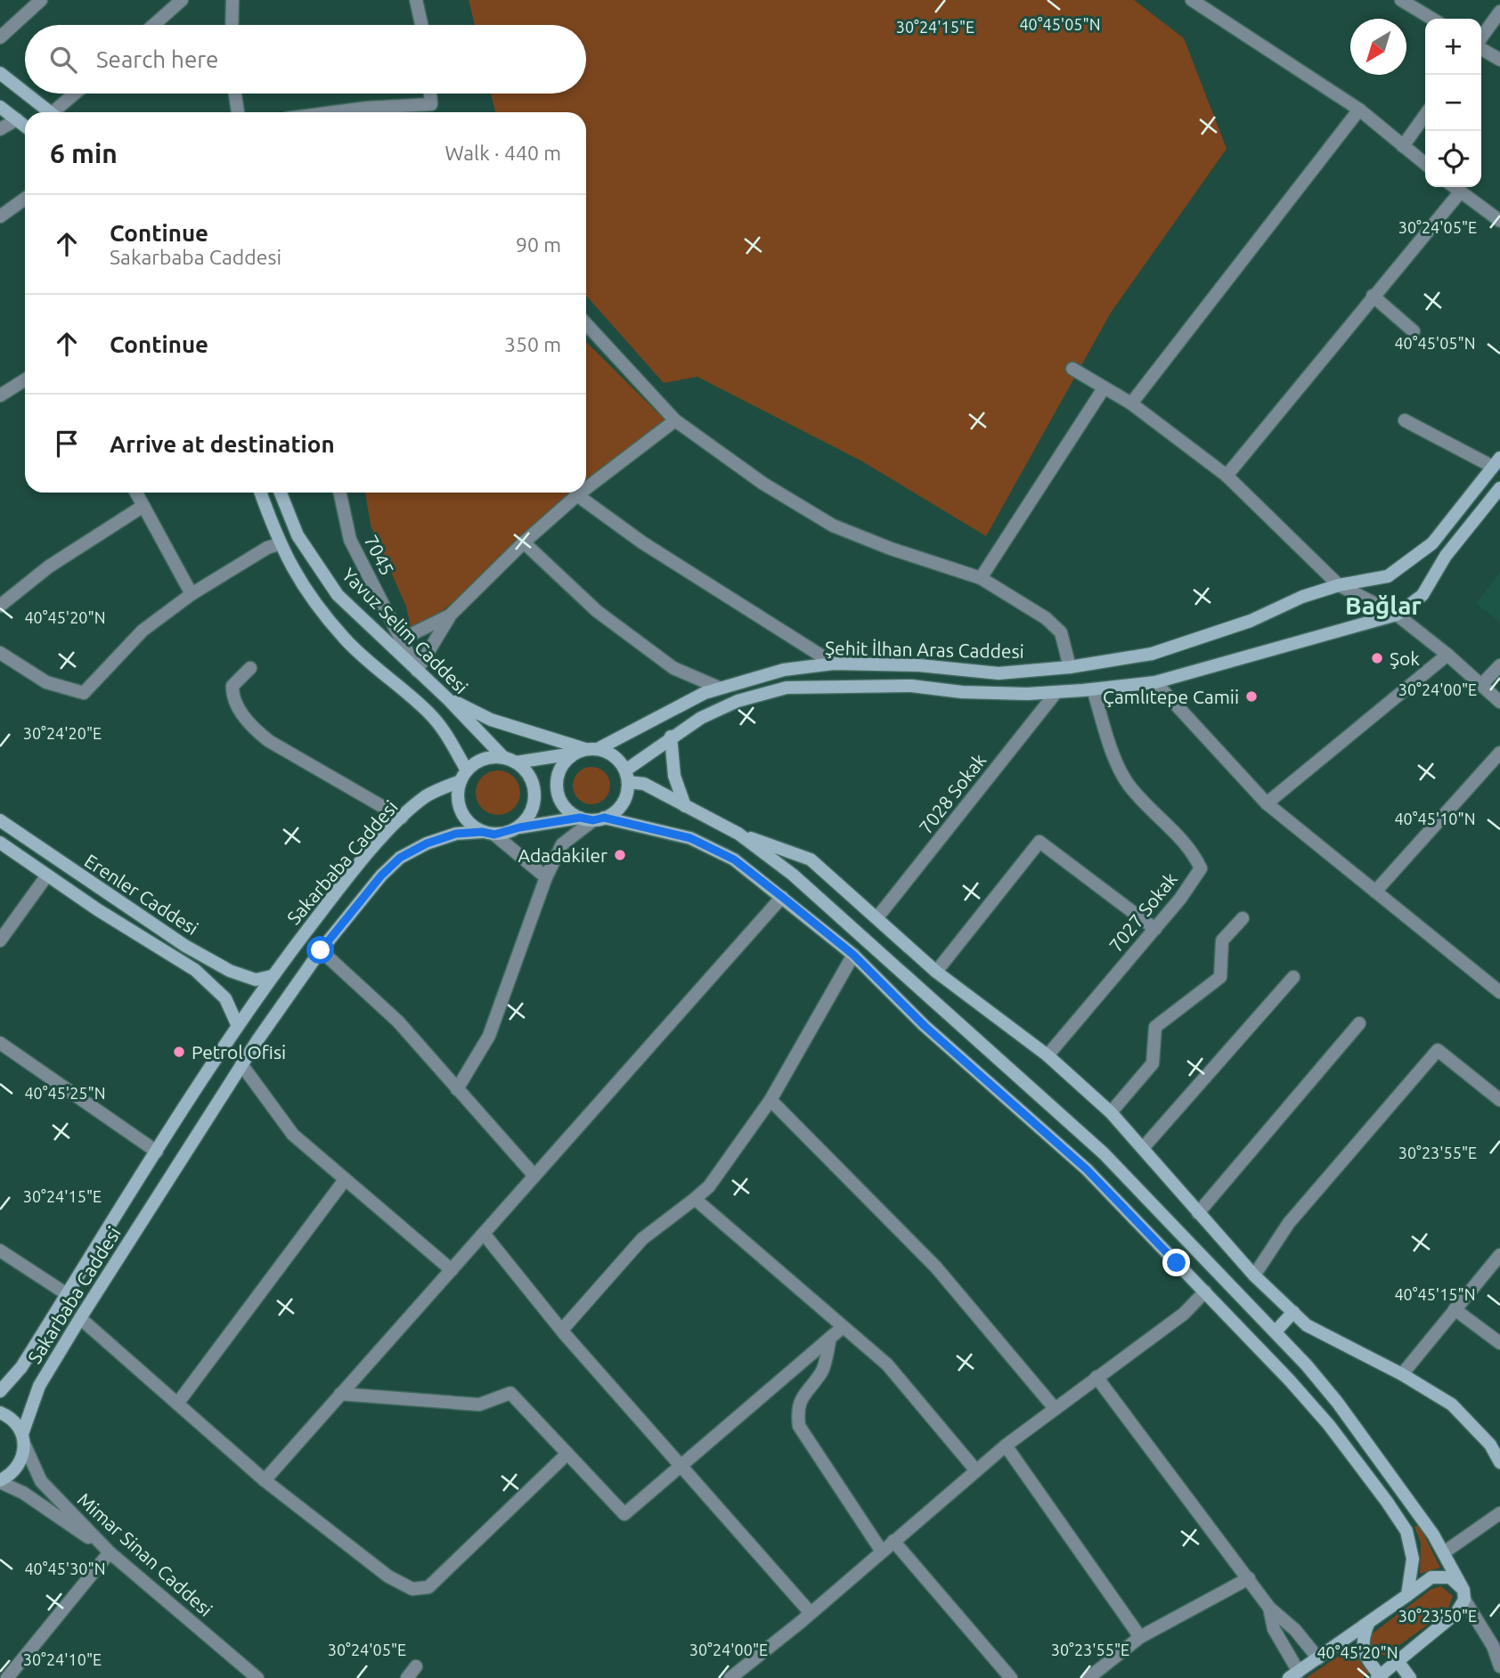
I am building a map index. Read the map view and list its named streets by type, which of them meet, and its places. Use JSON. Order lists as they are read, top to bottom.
{
  "streets": {
    "main road": [
      "Yavuz Selim Caddesi",
      "Şehit İlhan Aras Caddesi",
      "Sakarbaba Caddesi",
      "Erenler Caddesi"
    ],
    "street": [
      "7045",
      "7028 Sokak",
      "7027 Sokak",
      "Mimar Sinan Caddesi"
    ]
  },
  "crossings": [
    ["7045", "Yavuz Selim Caddesi"],
    ["Yavuz Selim Caddesi", "Sakarbaba Caddesi"],
    ["Şehit İlhan Aras Caddesi", "7028 Sokak"],
    ["Şehit İlhan Aras Caddesi", "7027 Sokak"],
    ["Sakarbaba Caddesi", "Erenler Caddesi"],
    ["Sakarbaba Caddesi", "Mimar Sinan Caddesi"]
  ],
  "districts": ["Bağlar"],
  "places": [
    "Şok",
    "Çamlıtepe Camii",
    "Adadakiler",
    "Petrol Ofisi"
  ],
  "north": "bottom left",
  "page": {
    "map_buttons": ["+", "−"],
    "search": "Search here",
    "heading": ["6 min", "Walk · 440 m"],
    "list": [
      ["Continue", "Sakarbaba Caddesi", "90 m"],
      ["Continue", "350 m"],
      "Arrive at destination"
    ]
  },
  "coordinates": [
    "40°45'05\"N",
    "30°24'15\"E",
    "30°24'05\"E",
    "40°45'20\"N",
    "30°24'00\"E",
    "30°24'20\"E",
    "40°45'10\"N",
    "40°45'25\"N",
    "30°23'55\"E",
    "40°45'15\"N",
    "40°45'30\"N",
    "30°23'50\"E",
    "30°24'10\"E"
  ]
}
